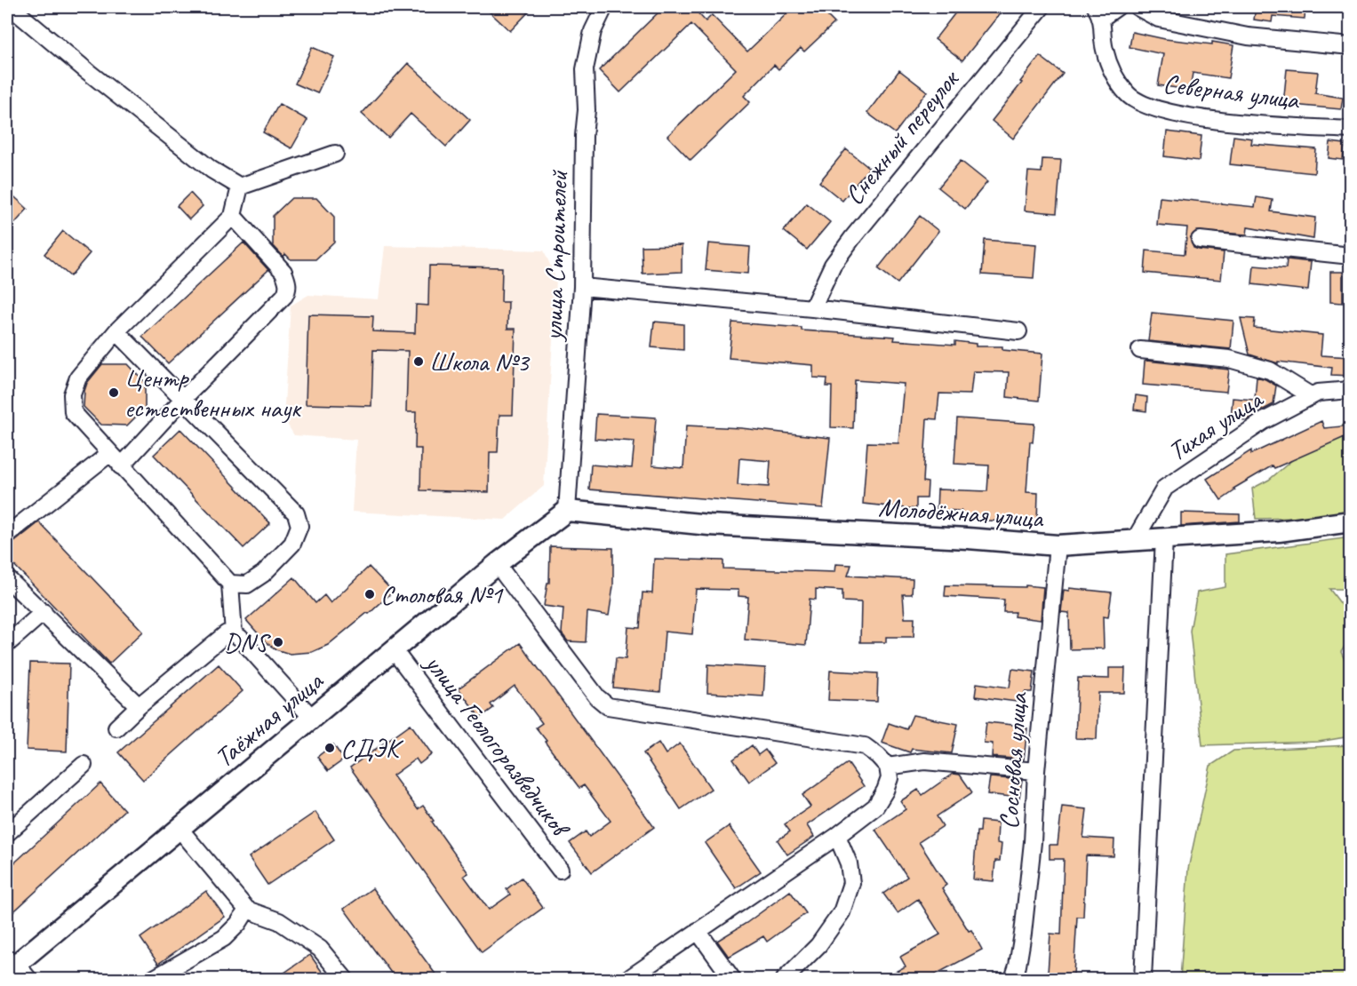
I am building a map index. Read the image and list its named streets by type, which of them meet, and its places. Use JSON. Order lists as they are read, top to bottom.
{
  "streets": {
    "main road": ["Молодёжная улица", "Таёжная улица"],
    "street": [
      "Северная улица",
      "Снежный переулок",
      "улица Строителей",
      "Тихая улица",
      "улица Геологоразведчиков",
      "Сосновая улица"
    ]
  },
  "crossings": [
    ["улица Строителей", "Молодёжная улица"],
    ["улица Строителей", "Таёжная улица"],
    ["Тихая улица", "Молодёжная улица"],
    ["Молодёжная улица", "Таёжная улица"],
    ["Молодёжная улица", "Сосновая улица"],
    ["Таёжная улица", "улица Геологоразведчиков"]
  ],
  "places": [
    "Школа №3",
    "Центр естественных наук",
    "Столовая №1",
    "DNS",
    "СДЭК"
  ]
}
